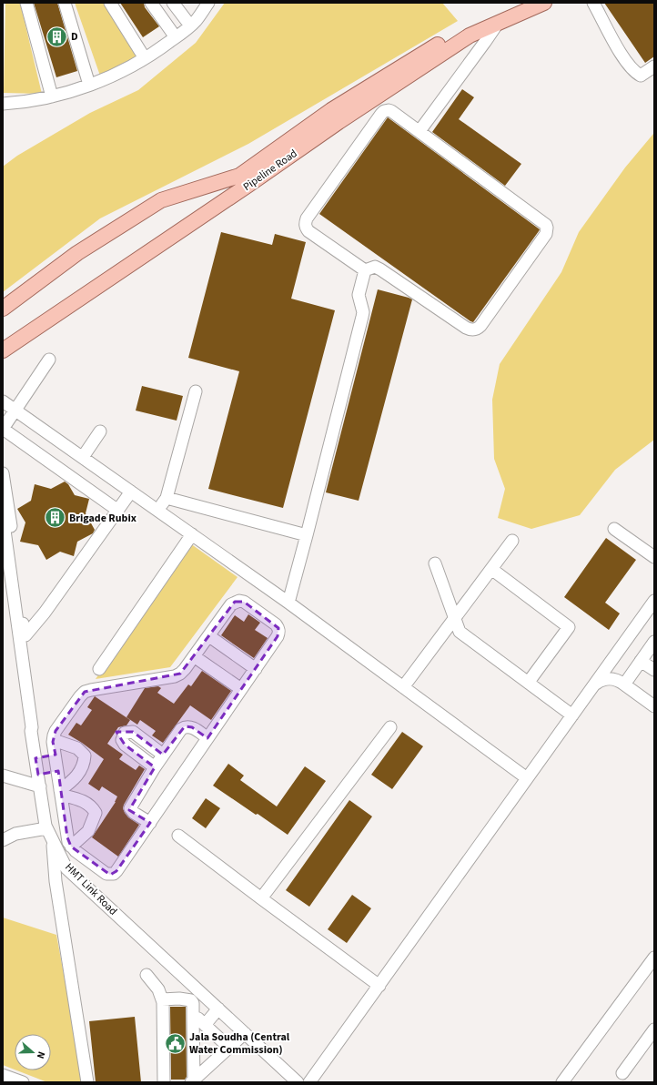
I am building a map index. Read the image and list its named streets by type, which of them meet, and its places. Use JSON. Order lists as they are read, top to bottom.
{
  "streets": {
    "main road": ["Pipeline Road"],
    "street": ["HMT Link Road"]
  },
  "places": {
    "building": ["D", "Brigade Rubix"],
    "public building": ["Jala Soudha (Central Water Commission)"]
  },
  "north": "right"
}
